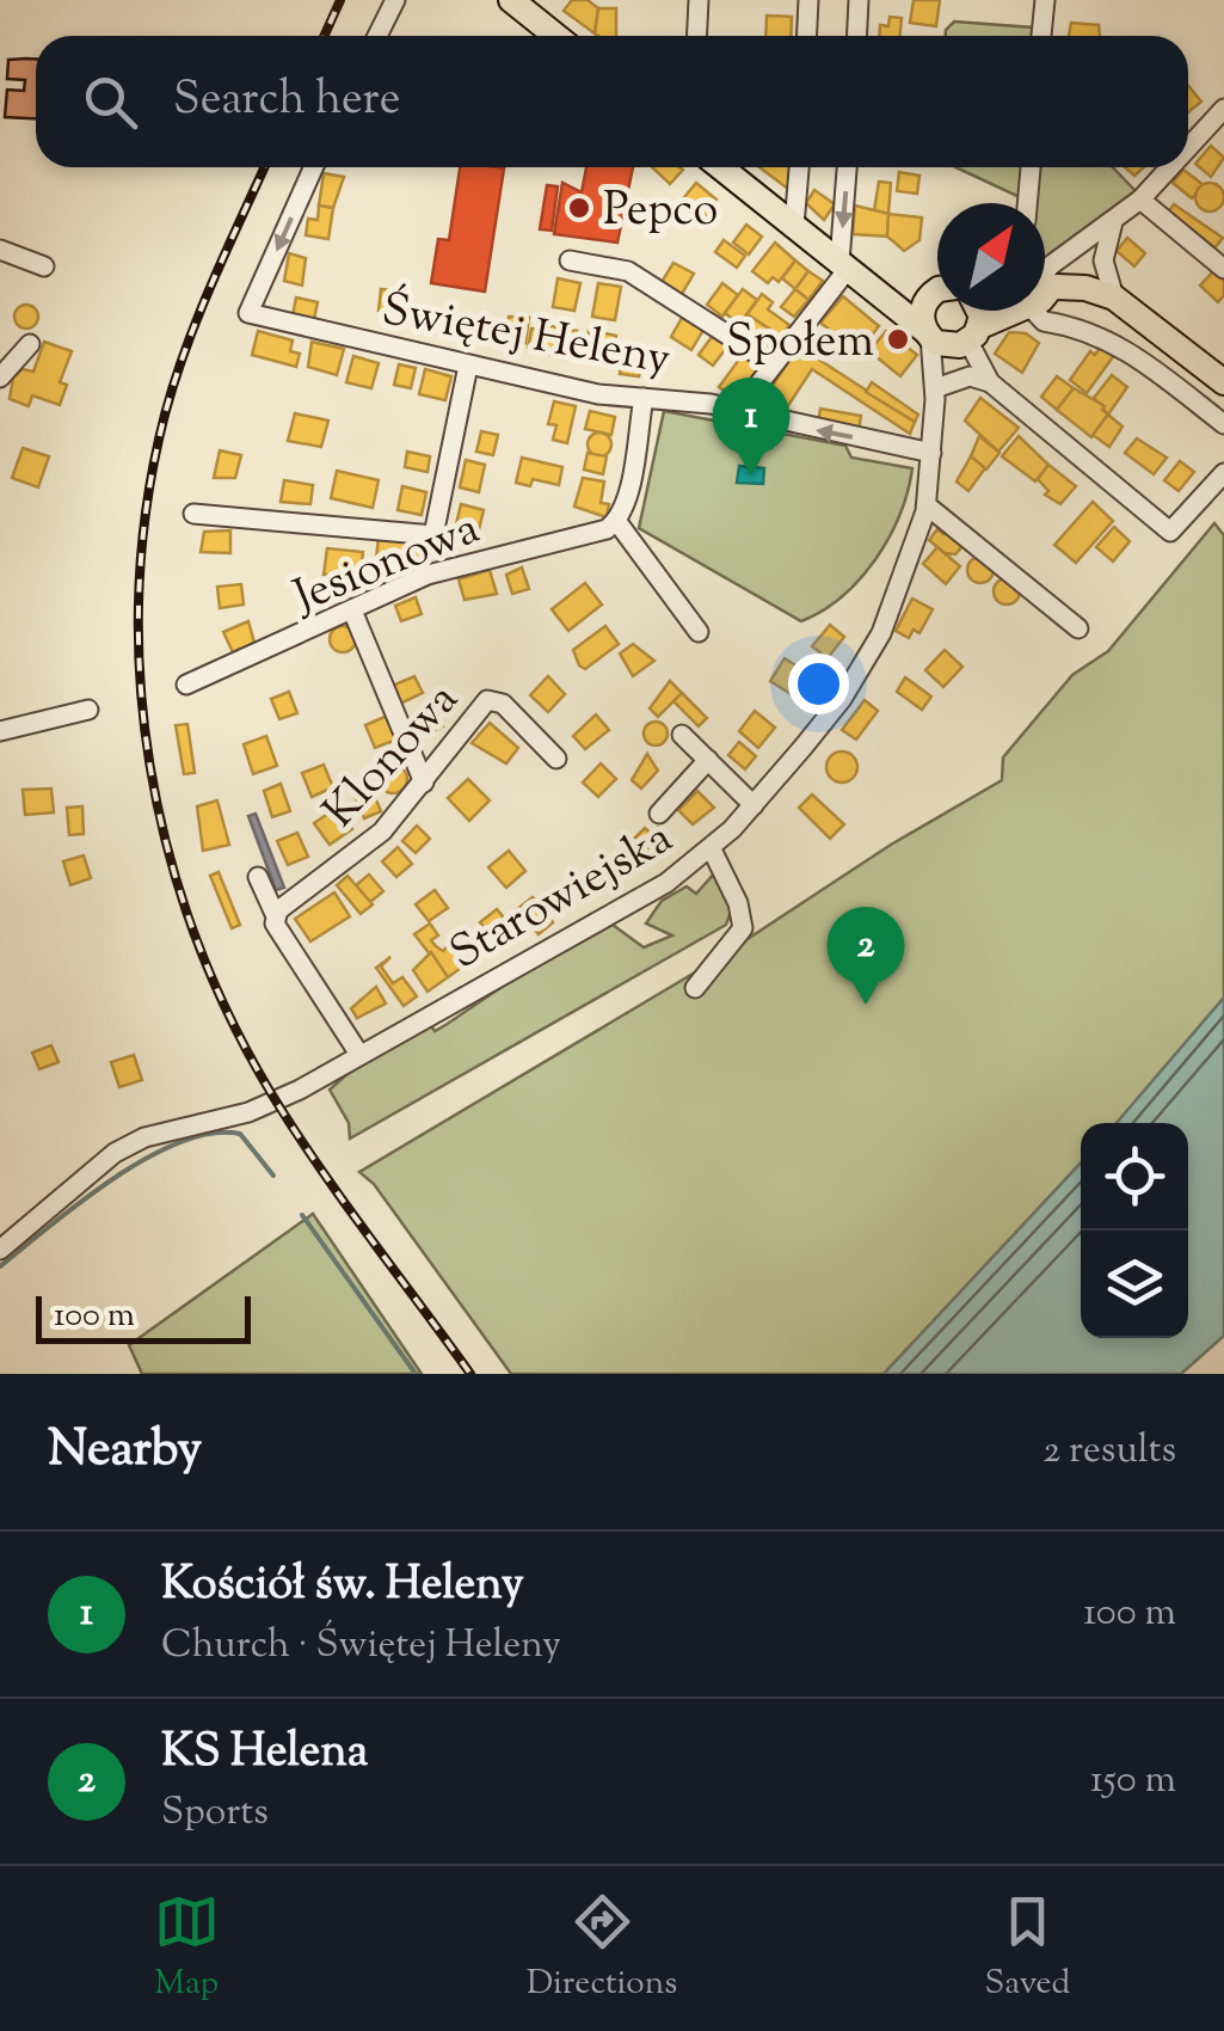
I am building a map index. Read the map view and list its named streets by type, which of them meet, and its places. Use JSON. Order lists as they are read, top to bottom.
{
  "streets": {
    "street": [
      "Świętej Heleny",
      "Jesionowa",
      "Klonowa",
      "Starowiejska"
    ]
  },
  "crossings": [
    ["Świętej Heleny", "Starowiejska"]
  ],
  "places": ["Pepco", "Społem"],
  "scale_bar": "100 m",
  "north": "top right",
  "page": {
    "search": "Search here",
    "pins": ["1", "2"],
    "scale": "100 m",
    "heading": ["Nearby", "2 results"],
    "list": [
      {
        "mark": "1",
        "name": "Kościół św. Heleny",
        "note": "Church · Świętej Heleny",
        "value": "100 m"
      },
      {
        "mark": "2",
        "name": "KS Helena",
        "note": "Sports",
        "value": "150 m"
      }
    ],
    "nav": ["Map", "Directions", "Saved"]
  }
}
